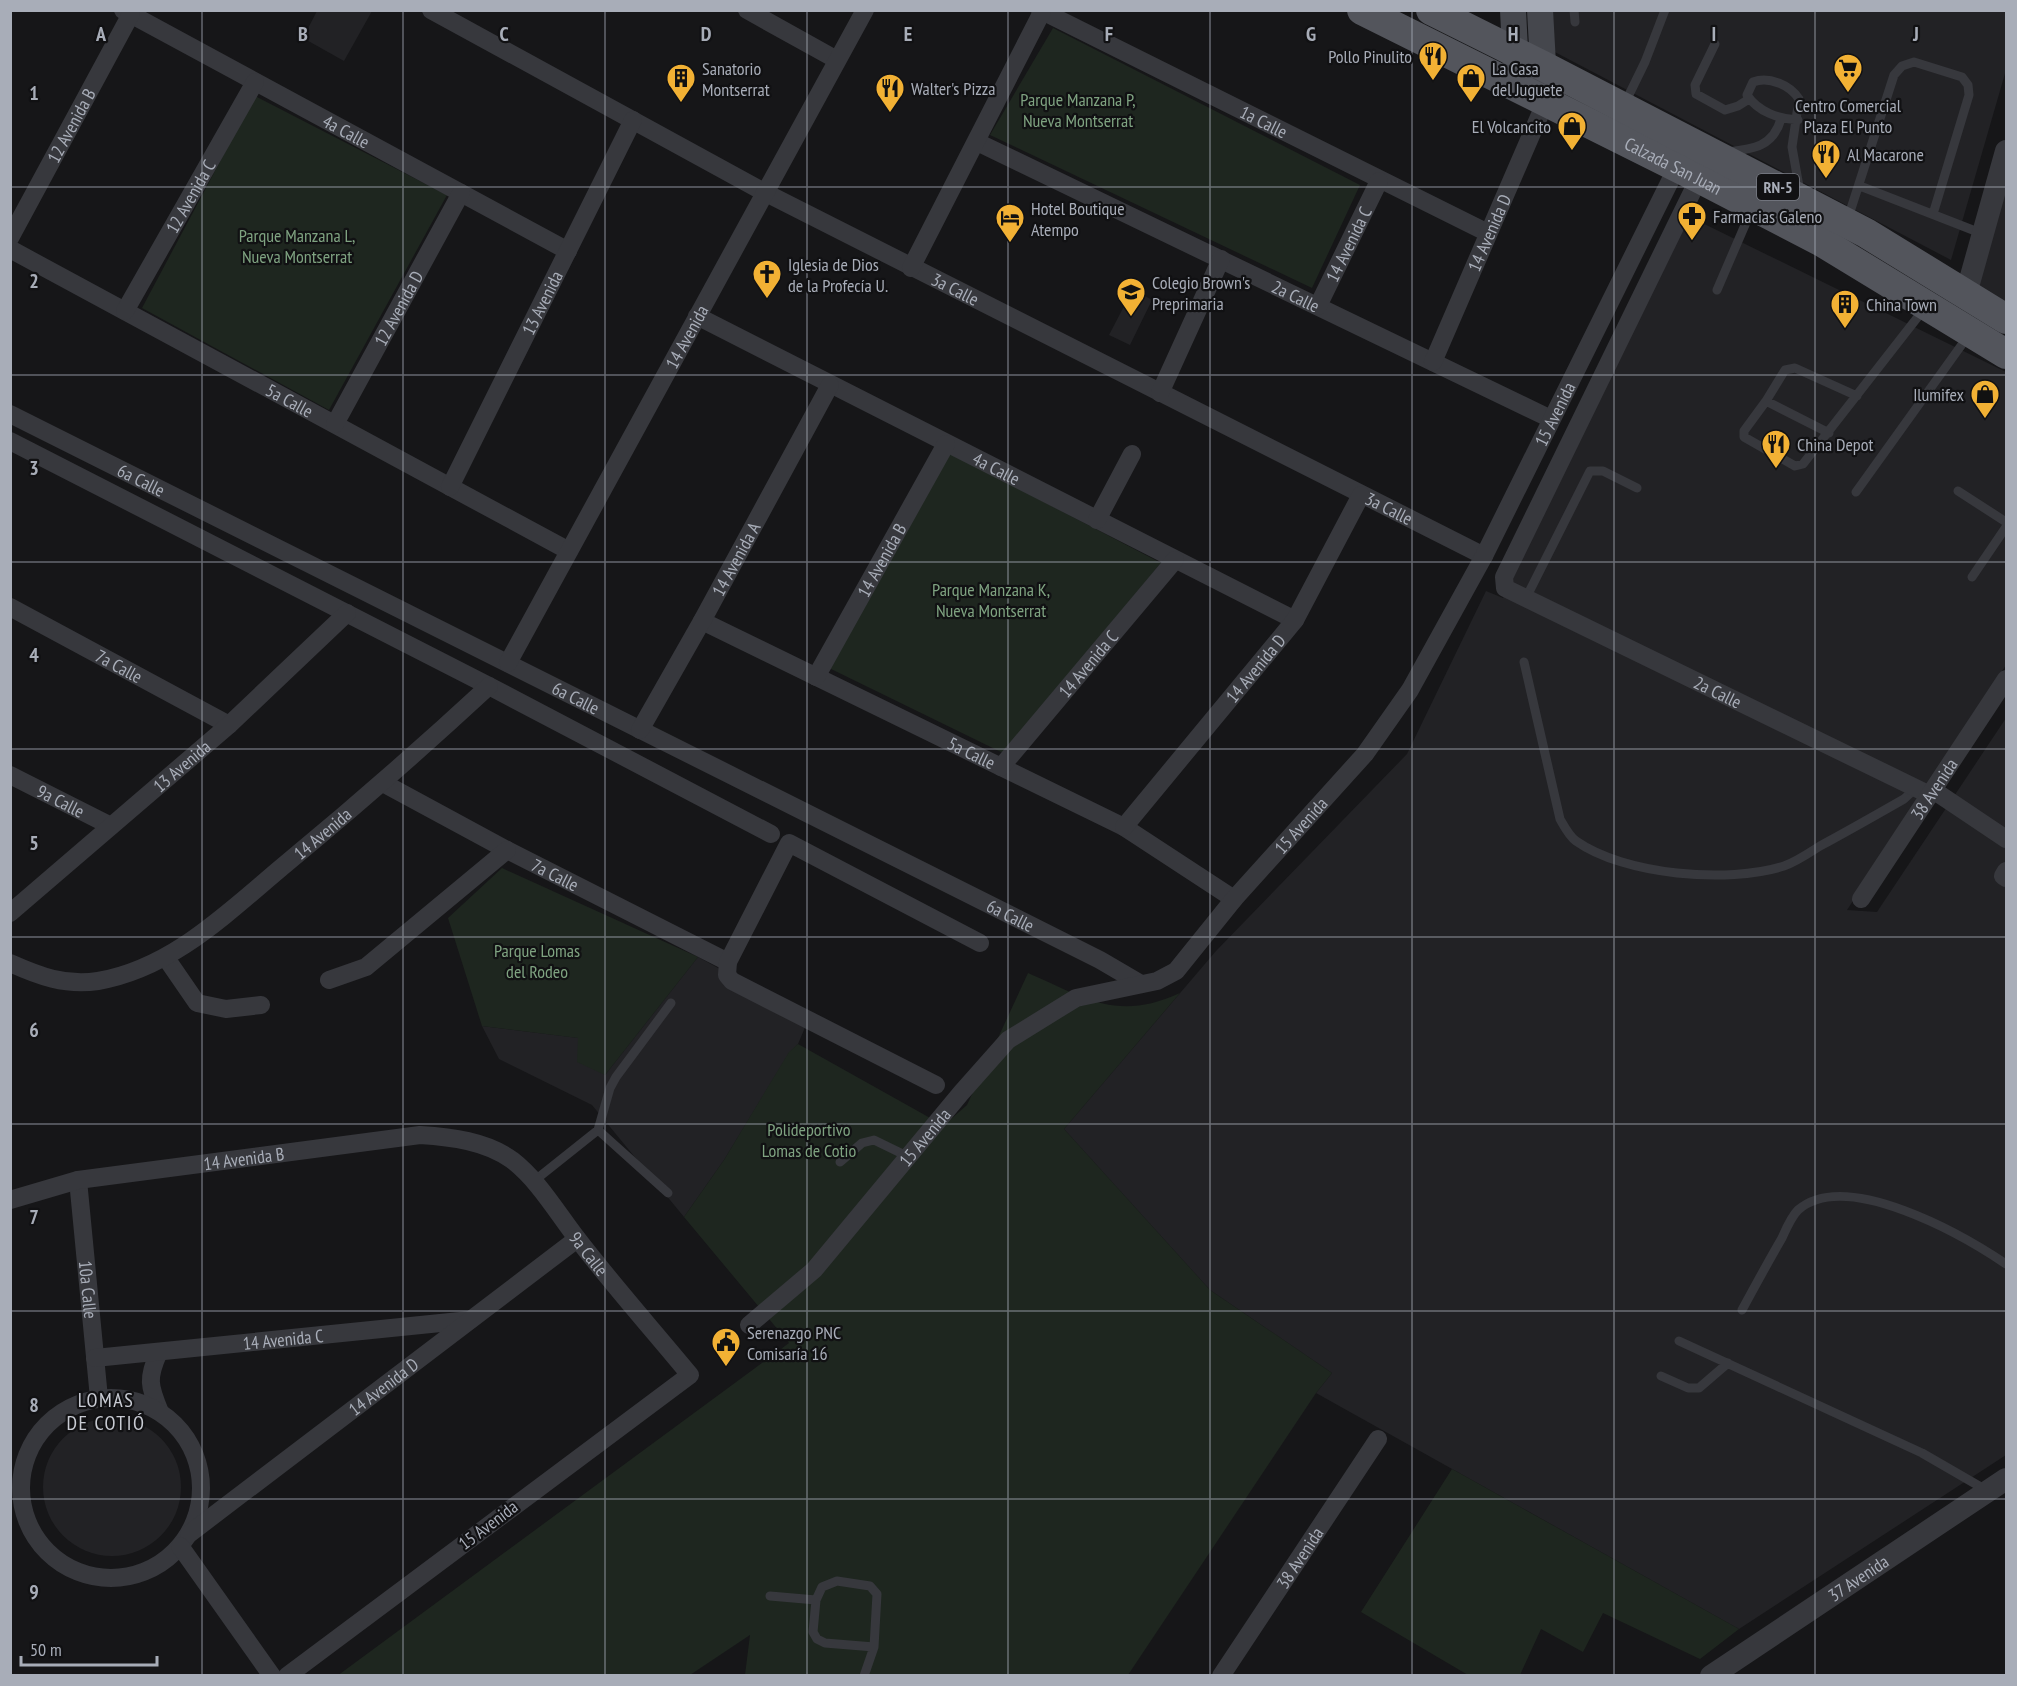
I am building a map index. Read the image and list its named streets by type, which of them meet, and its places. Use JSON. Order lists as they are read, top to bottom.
{
  "streets": {
    "main road": ["Calzada San Juan", "RN-5"],
    "street": [
      "1a Calle",
      "12 Avenida B",
      "4a Calle",
      "12 Avenida C",
      "14 Avenida D",
      "14 Avenida C",
      "3a Calle",
      "2a Calle",
      "13 Avenida",
      "12 Avenida D",
      "14 Avenida",
      "5a Calle",
      "15 Avenida",
      "6a Calle",
      "14 Avenida A",
      "14 Avenida B",
      "7a Calle",
      "38 Avenida",
      "9a Calle",
      "10a Calle",
      "37 Avenida"
    ]
  },
  "crossings": [
    ["1a Calle", "14 Avenida D"],
    ["1a Calle", "14 Avenida C"],
    ["12 Avenida B", "4a Calle"],
    ["4a Calle", "12 Avenida C"],
    ["4a Calle", "14 Avenida D"],
    ["4a Calle", "14 Avenida C"],
    ["4a Calle", "13 Avenida"],
    ["4a Calle", "12 Avenida D"],
    ["4a Calle", "14 Avenida"],
    ["4a Calle", "14 Avenida A"],
    ["4a Calle", "14 Avenida B"],
    ["Calzada San Juan", "14 Avenida D"],
    ["Calzada San Juan", "2a Calle"],
    ["Calzada San Juan", "15 Avenida"],
    ["12 Avenida C", "5a Calle"],
    ["14 Avenida D", "14 Avenida C"],
    ["14 Avenida D", "3a Calle"],
    ["14 Avenida D", "2a Calle"],
    ["14 Avenida D", "5a Calle"],
    ["14 Avenida D", "9a Calle"],
    ["14 Avenida D", "10a Calle"],
    ["14 Avenida C", "2a Calle"],
    ["14 Avenida C", "5a Calle"],
    ["14 Avenida C", "10a Calle"],
    ["3a Calle", "13 Avenida"],
    ["3a Calle", "14 Avenida"],
    ["3a Calle", "15 Avenida"],
    ["2a Calle", "15 Avenida"],
    ["2a Calle", "38 Avenida"],
    ["13 Avenida", "5a Calle"],
    ["13 Avenida", "6a Calle"],
    ["13 Avenida", "7a Calle"],
    ["13 Avenida", "9a Calle"],
    ["12 Avenida D", "5a Calle"],
    ["14 Avenida", "5a Calle"],
    ["14 Avenida", "6a Calle"],
    ["14 Avenida", "7a Calle"],
    ["5a Calle", "15 Avenida"],
    ["5a Calle", "14 Avenida A"],
    ["5a Calle", "14 Avenida B"],
    ["15 Avenida", "6a Calle"],
    ["15 Avenida", "9a Calle"],
    ["6a Calle", "14 Avenida A"],
    ["14 Avenida B", "9a Calle"],
    ["14 Avenida B", "10a Calle"]
  ],
  "districts": ["LOMAS DE COTIÓ"],
  "parks": [
    "Parque Manzana P, Nueva Montserrat",
    "Parque Manzana L, Nueva Montserrat",
    "Parque Manzana K, Nueva Montserrat",
    "Parque Lomas del Rodeo",
    "Polideportivo Lomas de Cotio"
  ],
  "places": {
    "restaurant": [
      "Pollo Pinulito",
      "Walter's Pizza",
      "Al Macarone",
      "China Depot"
    ],
    "supermarket": ["Centro Comercial Plaza El Punto"],
    "building": ["Sanatorio Montserrat", "China Town"],
    "shop": ["La Casa del Juguete", "El Volcancito", "Ilumifex"],
    "pharmacy": ["Farmacias Galeno"],
    "hotel": ["Hotel Boutique Atempo"],
    "church": ["Iglesia de Dios de la Profecía U."],
    "school or university": ["Colegio Brown's Preprimaria"],
    "public building": ["Serenazgo PNC Comisaría 16"]
  },
  "scale_bar": "50 m",
  "grid": {
    "columns": [
      "A",
      "B",
      "C",
      "D",
      "E",
      "F",
      "G",
      "H",
      "I",
      "J"
    ],
    "rows": [
      "1",
      "2",
      "3",
      "4",
      "5",
      "6",
      "7",
      "8",
      "9"
    ]
  }
}
